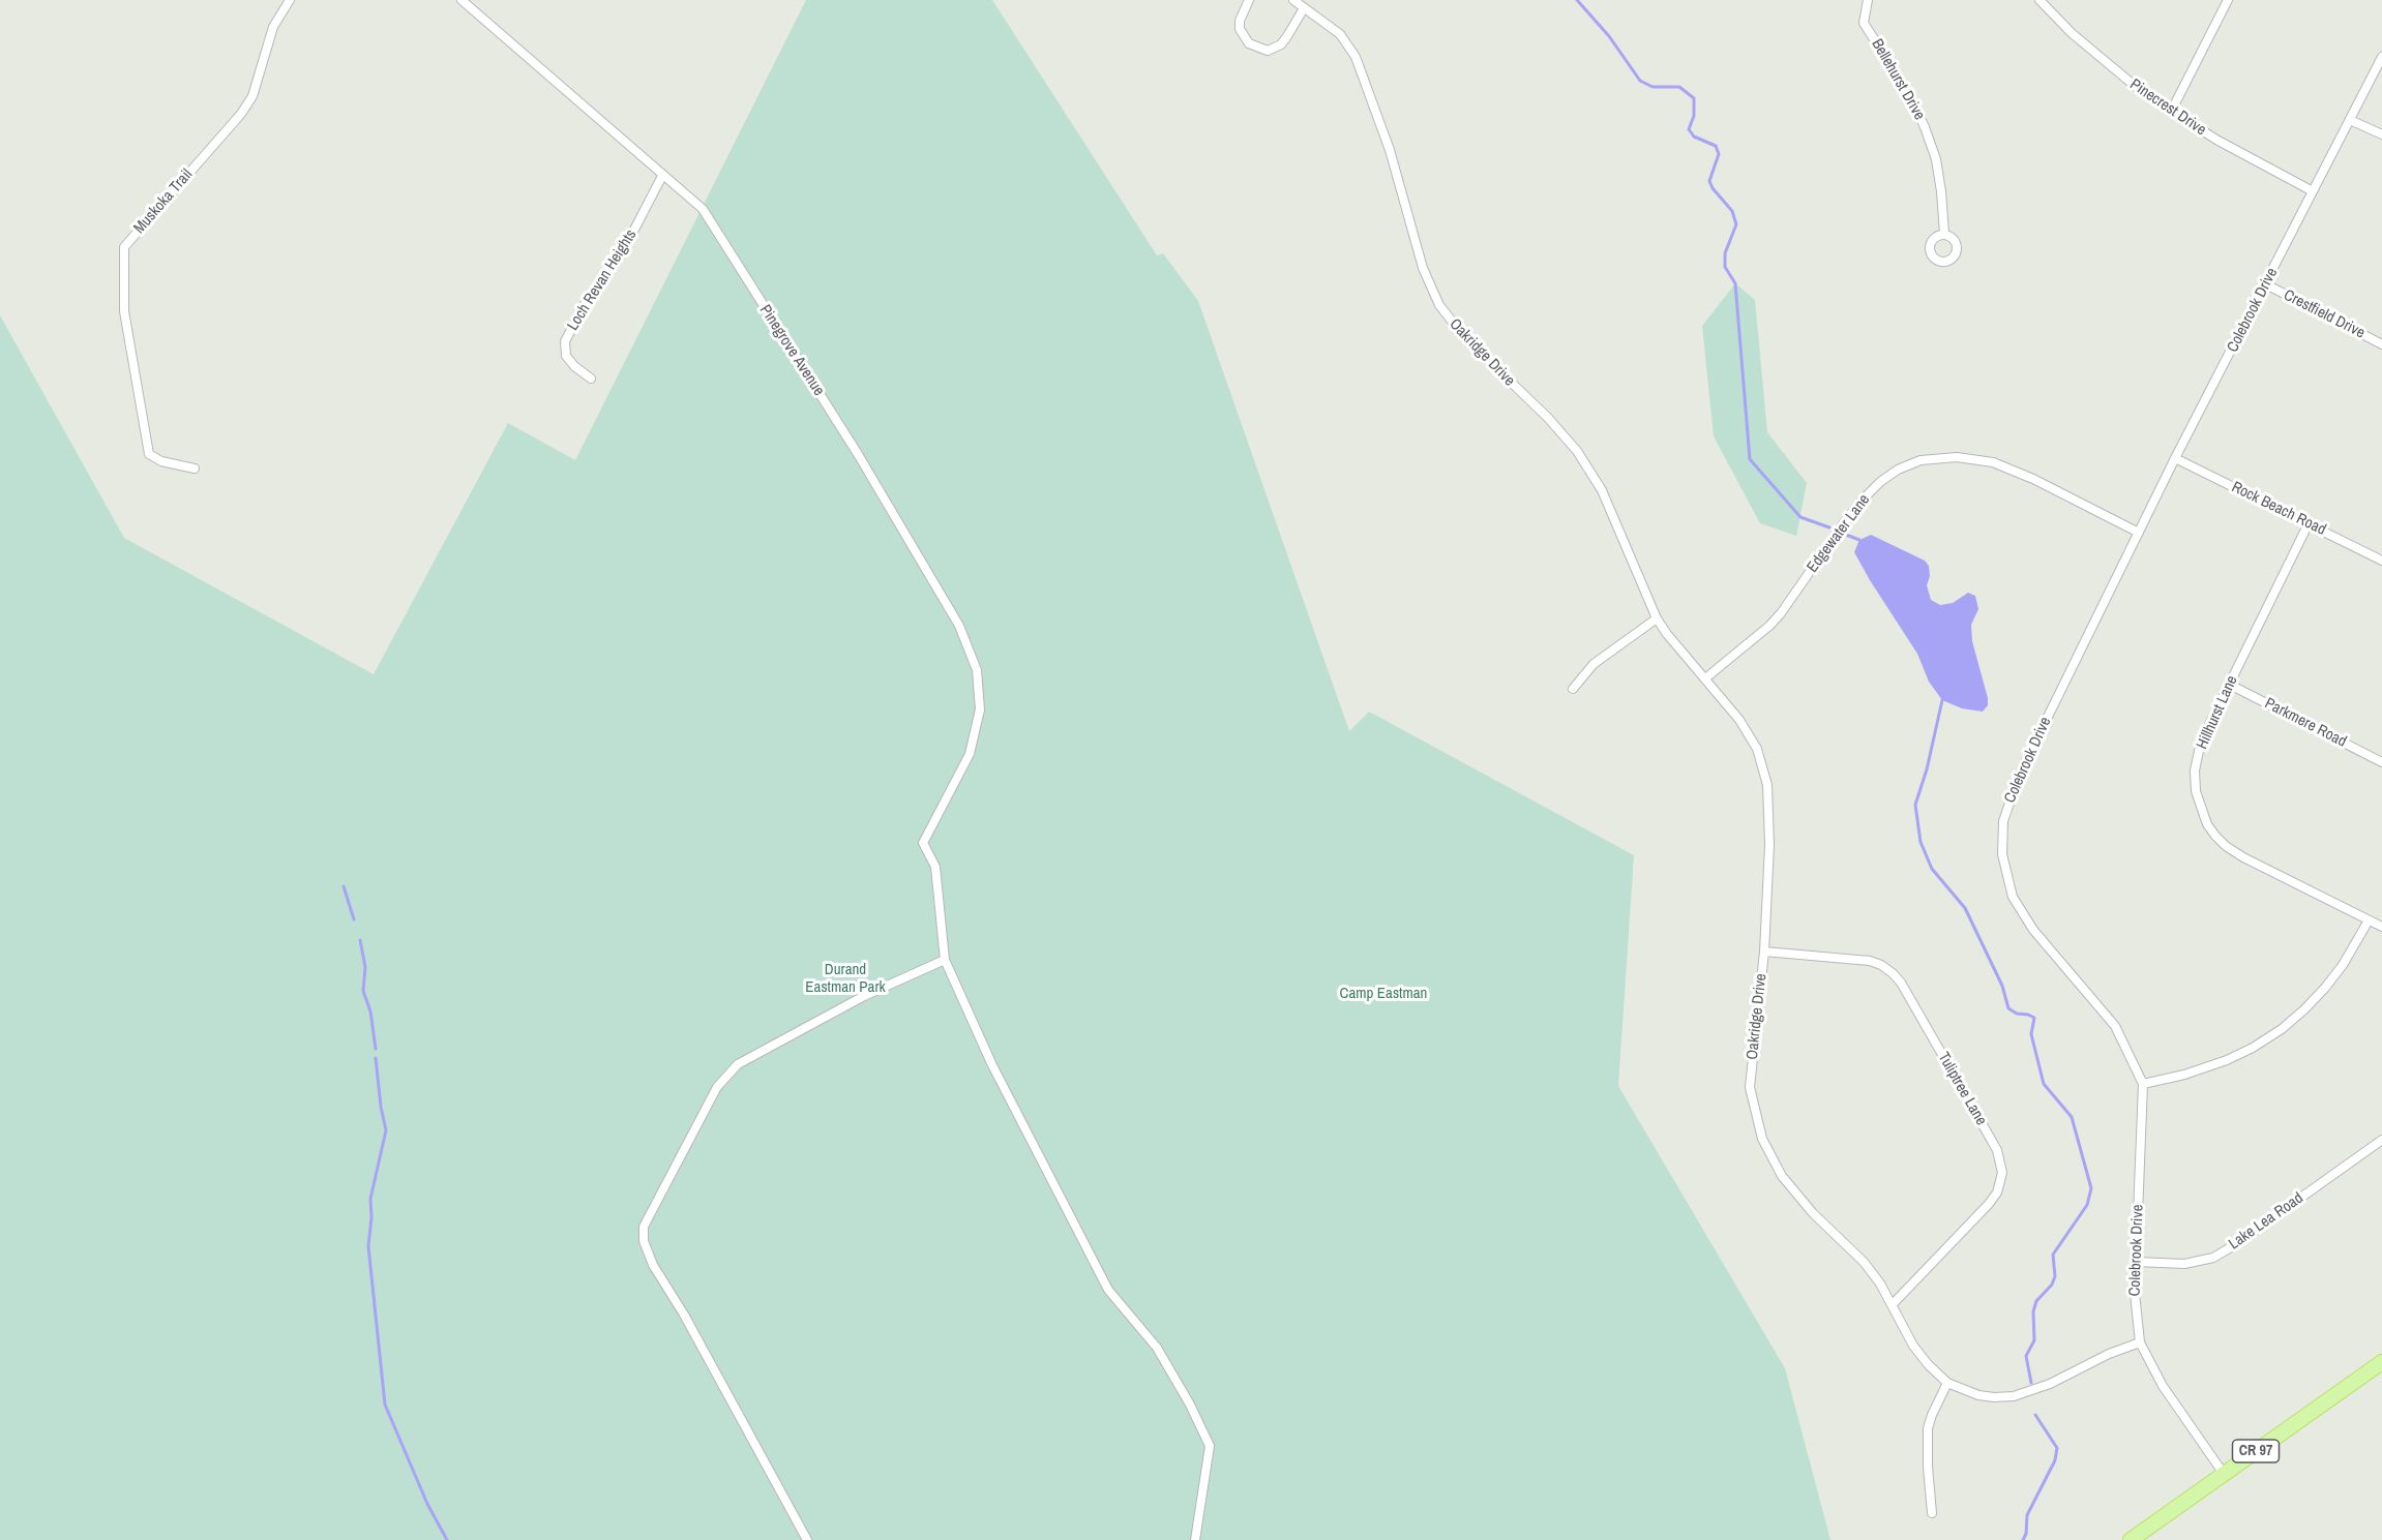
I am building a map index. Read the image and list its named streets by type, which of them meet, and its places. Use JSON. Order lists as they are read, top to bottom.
{
  "streets": {
    "main road": ["CR 97"],
    "street": [
      "Bellehurst Drive",
      "Pinecrest Drive",
      "Muskoka Trail",
      "Loch Revan Heights",
      "Colebrook Drive",
      "Crestfield Drive",
      "Pinegrove Avenue",
      "Oakridge Drive",
      "Rock Beach Road",
      "Edgewater Lane",
      "Hillhurst Lane",
      "Parkmere Road",
      "Tuliptree Lane",
      "Lake Lea Road"
    ]
  },
  "crossings": [
    ["Pinecrest Drive", "Colebrook Drive"],
    ["Loch Revan Heights", "Pinegrove Avenue"],
    ["Colebrook Drive", "Crestfield Drive"],
    ["Colebrook Drive", "Oakridge Drive"],
    ["Colebrook Drive", "Rock Beach Road"],
    ["Colebrook Drive", "Edgewater Lane"],
    ["Colebrook Drive", "Lake Lea Road"],
    ["Colebrook Drive", "CR 97"],
    ["Oakridge Drive", "Edgewater Lane"],
    ["Oakridge Drive", "Tuliptree Lane"],
    ["Rock Beach Road", "Hillhurst Lane"],
    ["Hillhurst Lane", "Parkmere Road"]
  ],
  "parks": ["Durand Eastman Park", "Camp Eastman"]
}
